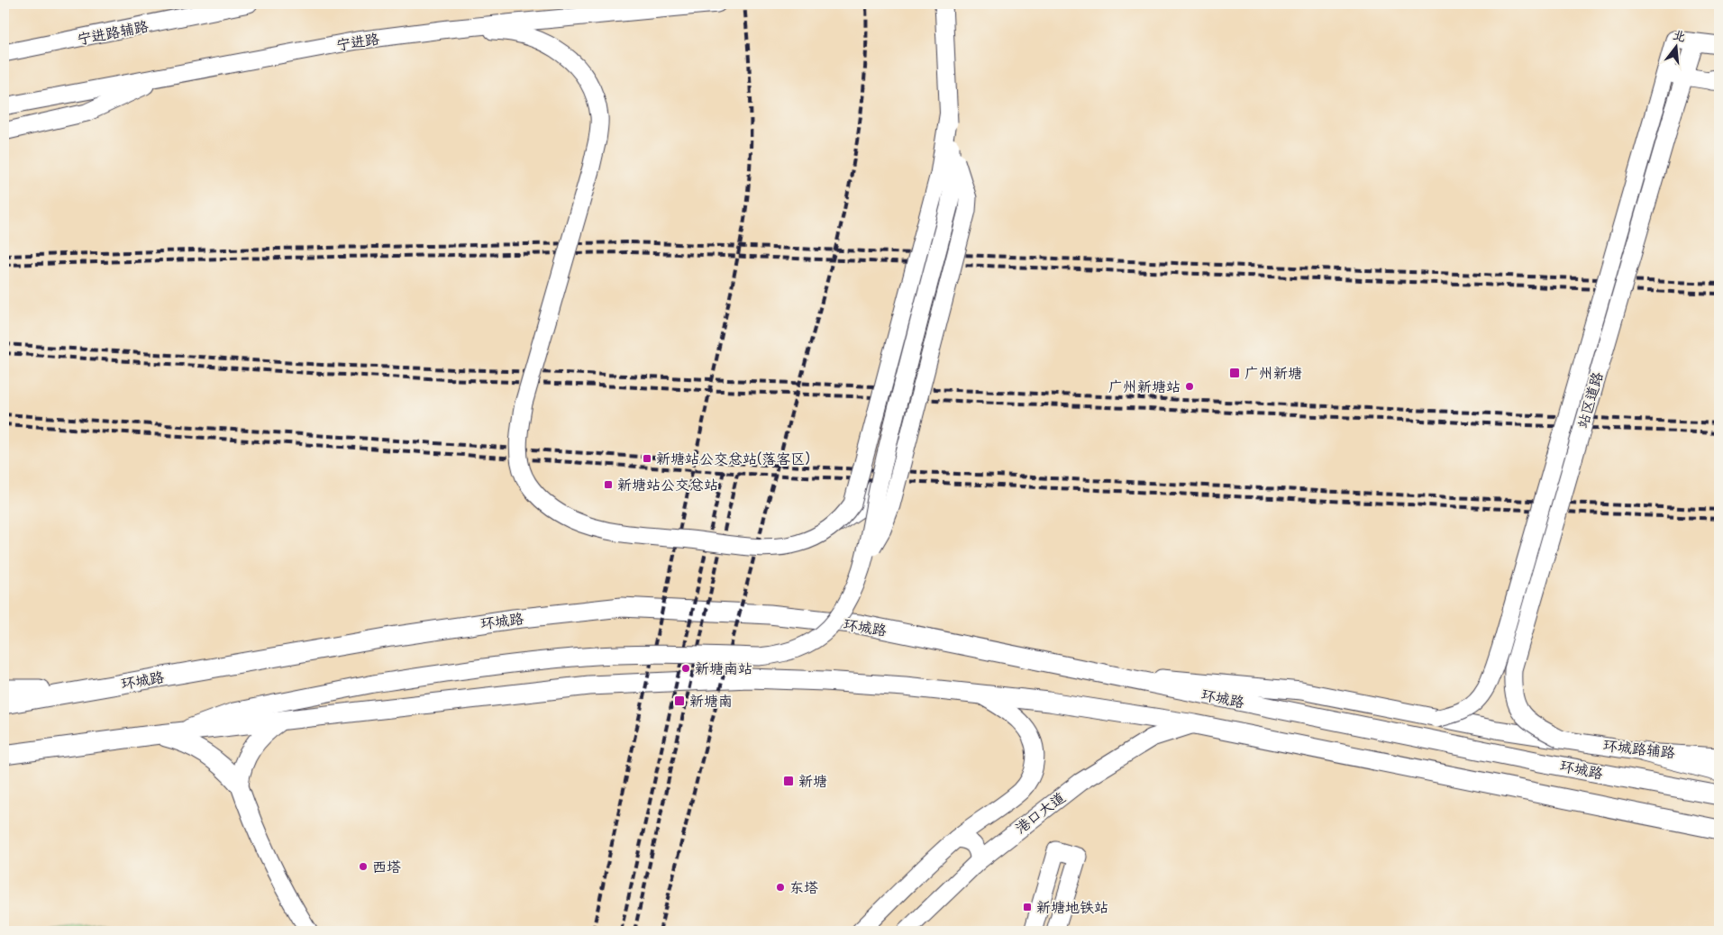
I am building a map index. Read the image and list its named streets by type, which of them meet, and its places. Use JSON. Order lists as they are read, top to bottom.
{
  "streets": {
    "main road": ["环城路"],
    "street": [
      "宁进路辅路",
      "宁进路",
      "站区道路",
      "环城路辅路",
      "港口大道"
    ]
  },
  "crossings": [
    ["站区道路", "环城路辅路"],
    ["环城路", "环城路辅路"]
  ],
  "places": {
    "transit": [
      "广州新塘",
      "新塘站公交总站(落客区)",
      "新塘站公交总站",
      "新塘南",
      "新塘",
      "新塘地铁站"
    ],
    "other": [
      "广州新塘站",
      "新塘南站",
      "西塔",
      "东塔"
    ]
  },
  "north": "top"
}
